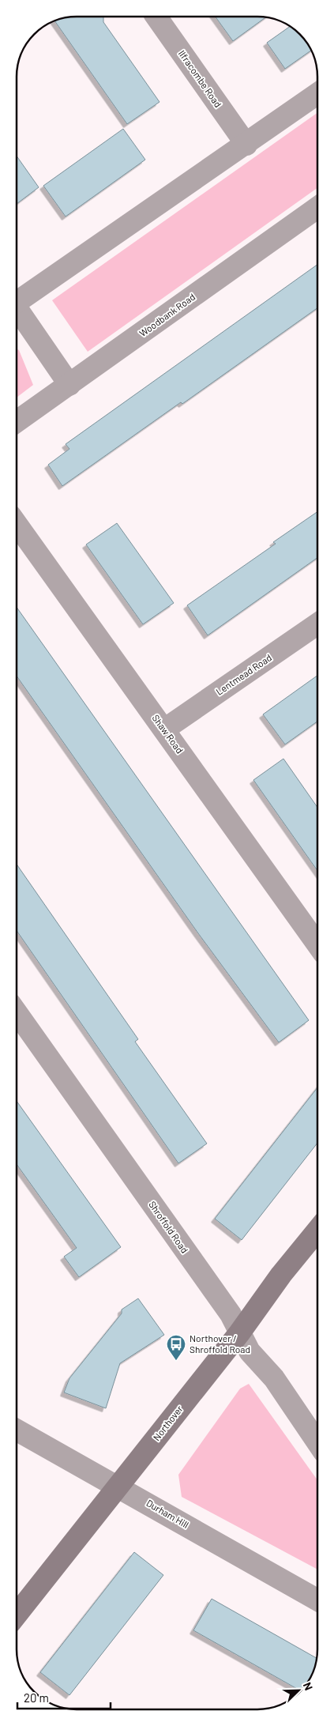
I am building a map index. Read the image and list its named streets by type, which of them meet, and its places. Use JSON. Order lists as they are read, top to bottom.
{
  "streets": {
    "street": [
      "Ilfracombe Road",
      "Woodbank Road",
      "Lentmead Road",
      "Shaw Road",
      "Shroffold Road",
      "Northover",
      "Durham Hill"
    ]
  },
  "crossings": [
    ["Lentmead Road", "Shaw Road"],
    ["Shroffold Road", "Northover"],
    ["Northover", "Durham Hill"]
  ],
  "places": {
    "bus stop": ["Northover / Shroffold Road"]
  },
  "scale_bar": "20 m",
  "north": "top right"
}
